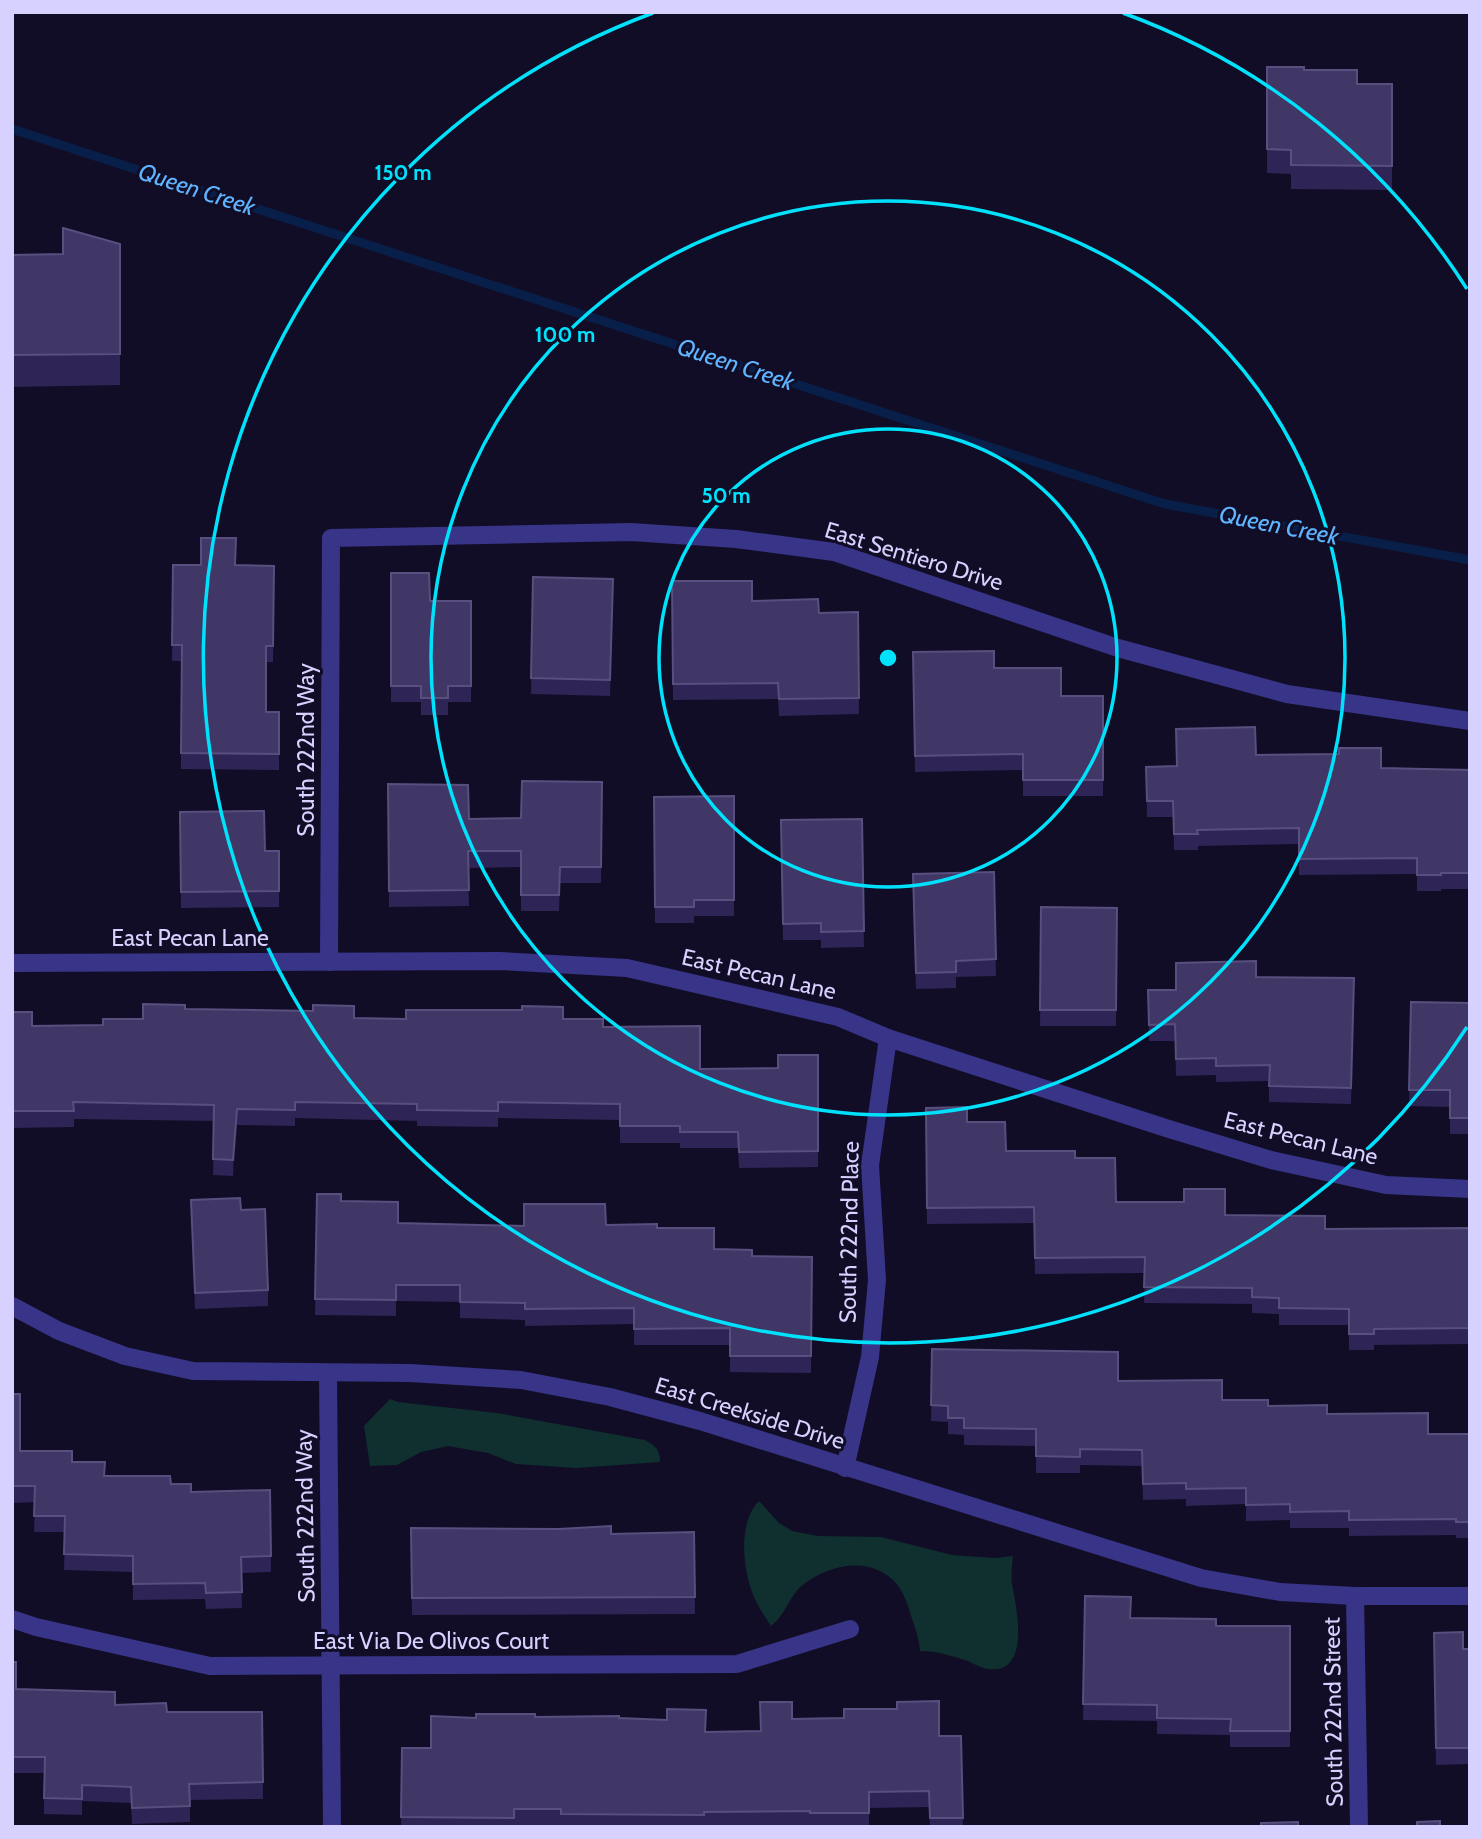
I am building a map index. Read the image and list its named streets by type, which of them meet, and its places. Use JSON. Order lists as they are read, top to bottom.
{
  "streets": {
    "street": [
      "East Sentiero Drive",
      "South 222nd Way",
      "East Pecan Lane",
      "South 222nd Place",
      "East Creekside Drive",
      "East Via De Olivos Court",
      "South 222nd Street"
    ]
  },
  "crossings": [
    ["East Sentiero Drive", "South 222nd Way"],
    ["South 222nd Way", "East Pecan Lane"],
    ["South 222nd Way", "East Creekside Drive"],
    ["South 222nd Way", "East Via De Olivos Court"],
    ["East Pecan Lane", "South 222nd Place"],
    ["South 222nd Place", "East Creekside Drive"],
    ["East Creekside Drive", "South 222nd Street"]
  ],
  "water": ["Queen Creek"],
  "rings": ["150 m", "100 m", "50 m"]
}
